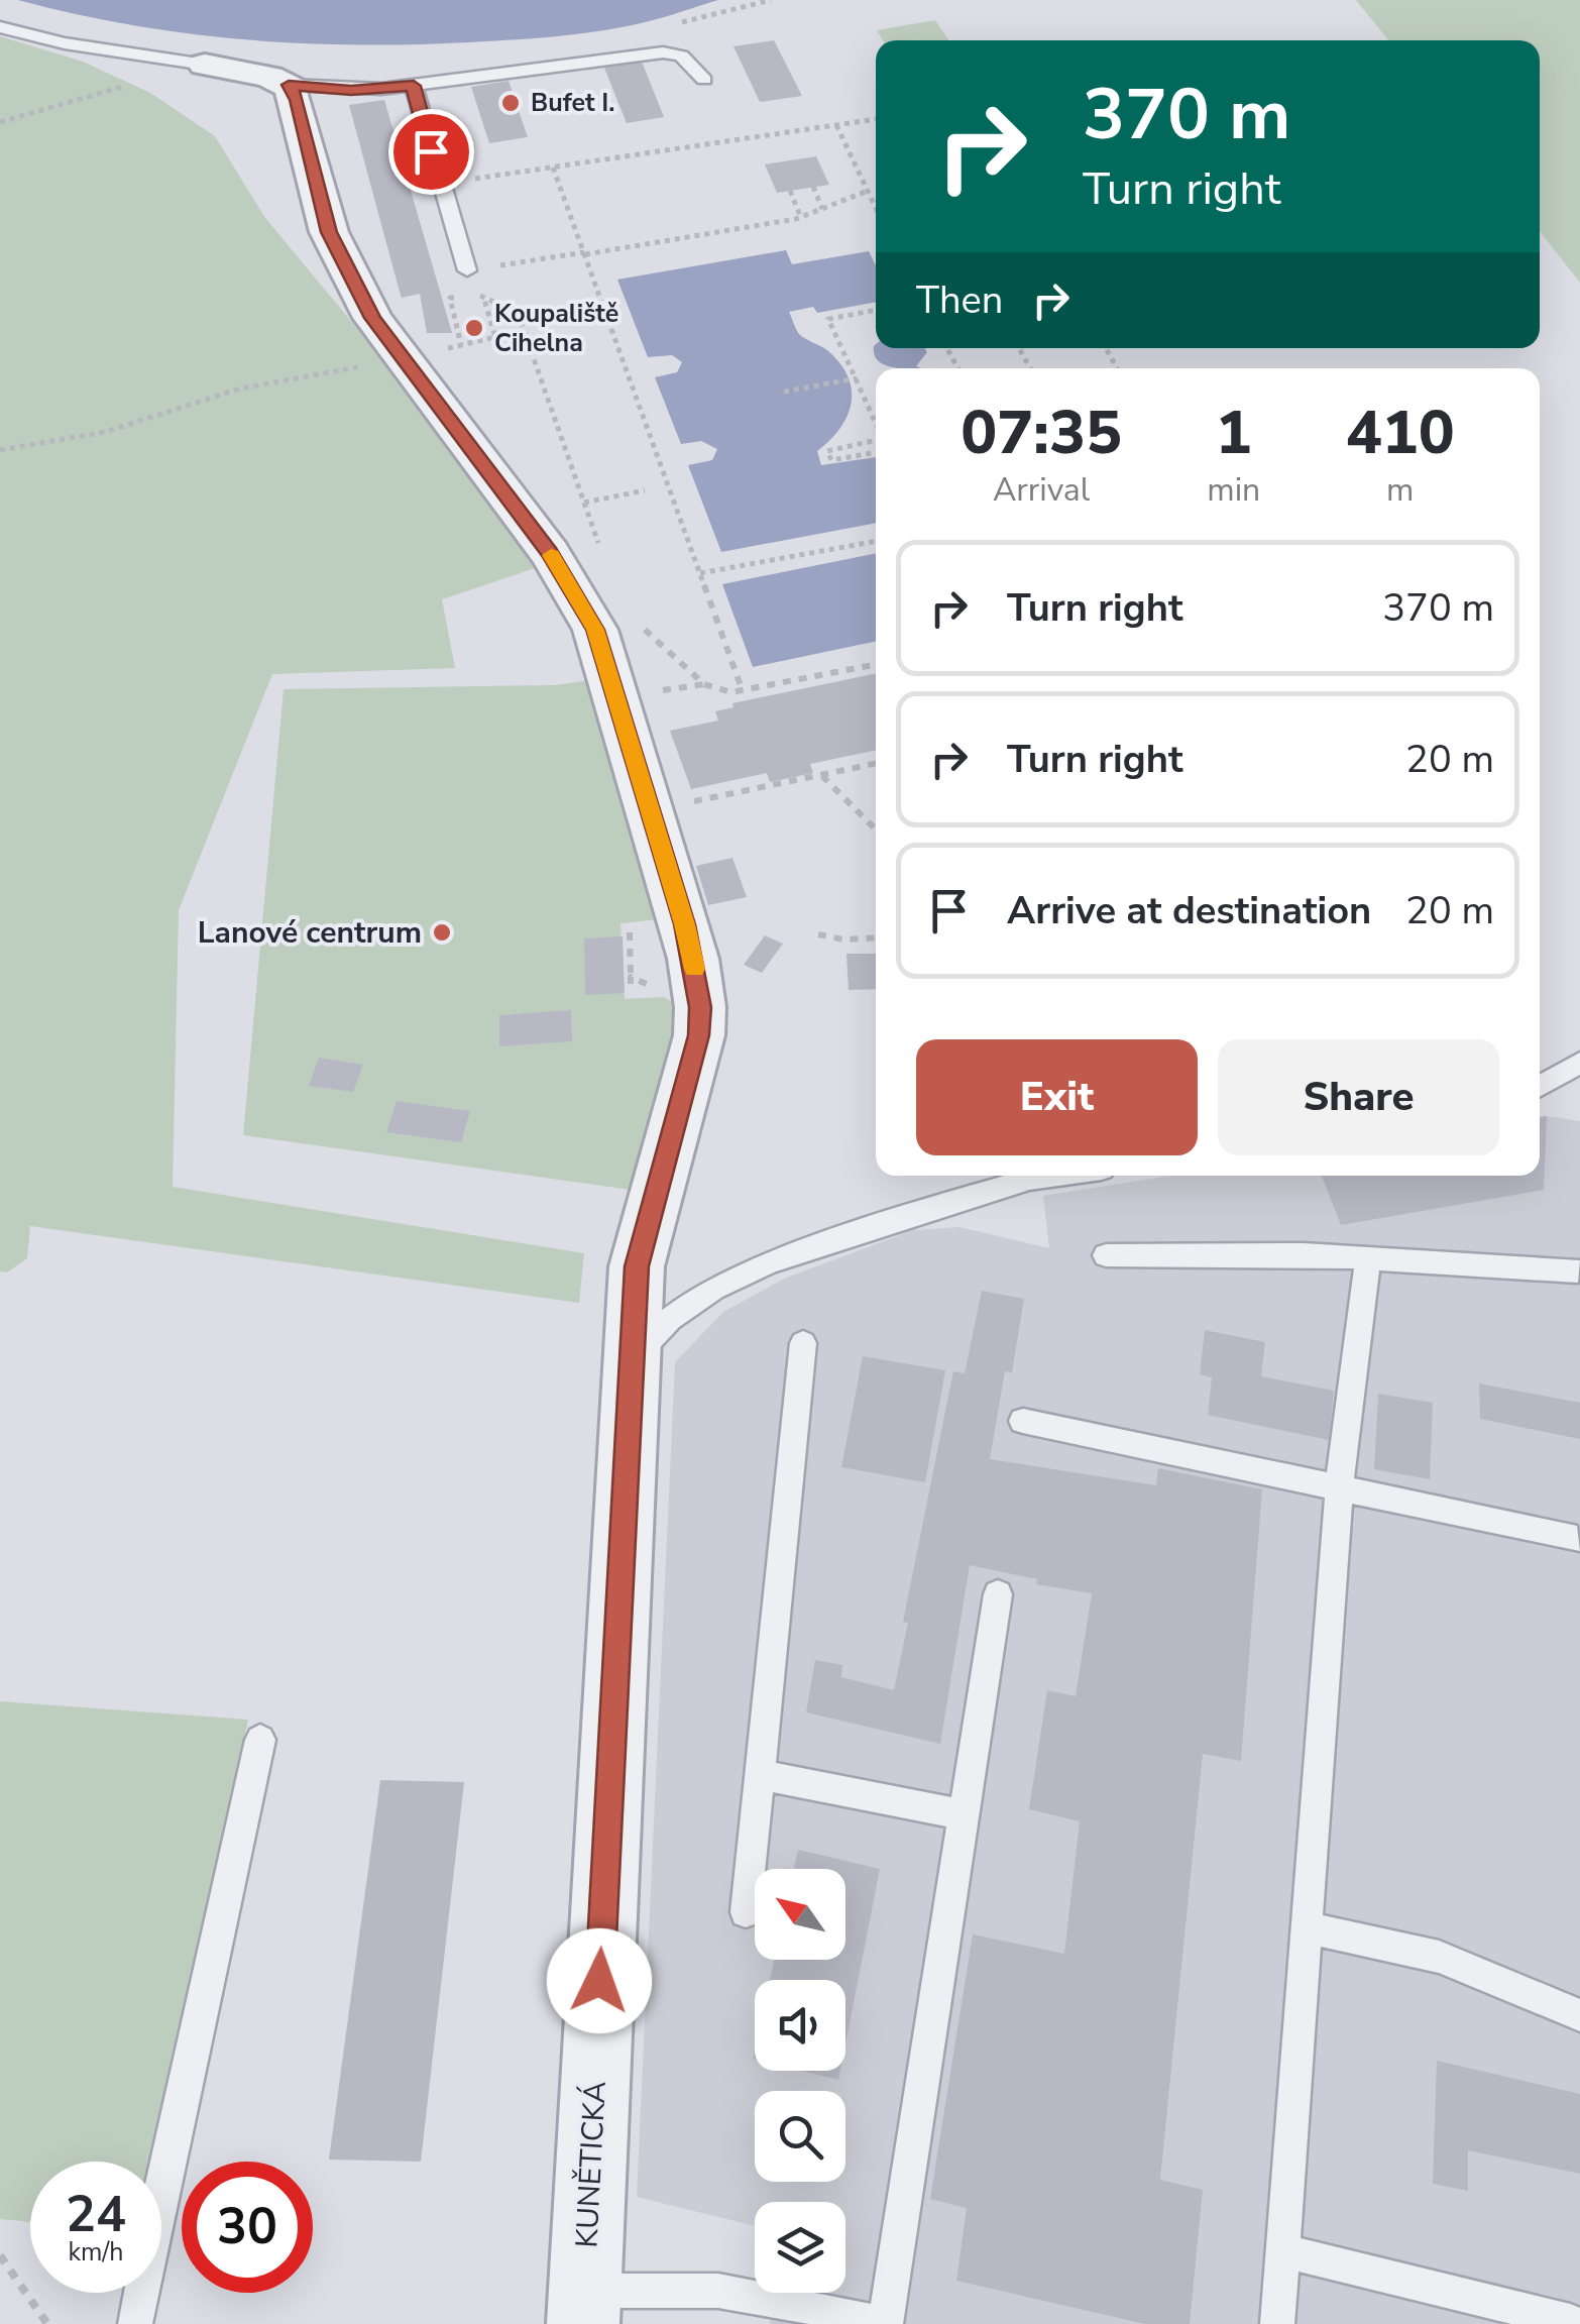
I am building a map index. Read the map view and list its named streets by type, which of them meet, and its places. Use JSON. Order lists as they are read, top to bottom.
{
  "streets": {
    "street": ["KUNĚTICKÁ"]
  },
  "places": ["Bufet I.", "Koupaliště Cihelna", "Lanové centrum"],
  "north": "top left",
  "page": {
    "turn": ["370 m", "Turn right"],
    "then": "Then",
    "eta": [
      "07:35",
      "Arrival",
      "1",
      "min",
      "410",
      "m"
    ],
    "list": [
      {
        "name": "Turn right",
        "value": "370 m"
      },
      {
        "name": "Turn right",
        "value": "20 m"
      },
      {
        "name": "Arrive at destination",
        "value": "20 m"
      }
    ],
    "buttons": ["Exit", "Share"],
    "speed": "24 km/h",
    "limit": "30"
  }
}
